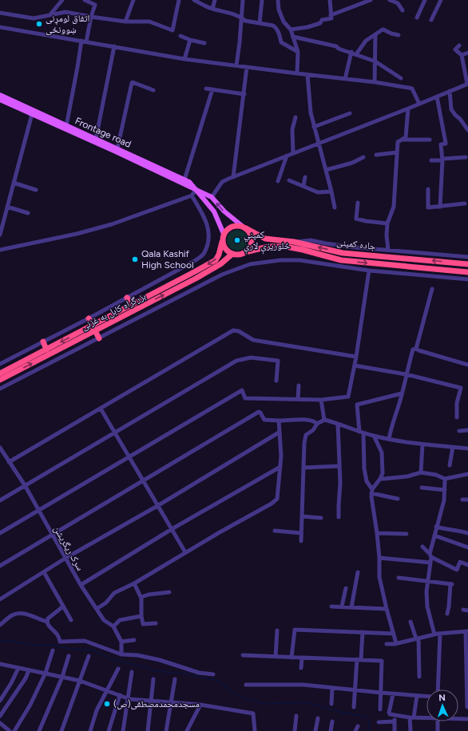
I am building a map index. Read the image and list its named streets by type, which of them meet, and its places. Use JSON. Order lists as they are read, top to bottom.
{
  "streets": {
    "highway": ["جاده کمپنی", "بزرگراه کابل به غزنی"],
    "main road": ["Frontage road"],
    "street": ["سرک ریگریشن"]
  },
  "crossings": [
    ["جاده کمپنی", "بزرگراه کابل به غزنی"]
  ],
  "places": [
    "اتفاق لومړنی ښوونځی",
    "کمپني څلوريزې لارې",
    "Qala Kashif High School",
    "مسجدمحمدمصطفی(ص)"
  ],
  "north": "top"
}
